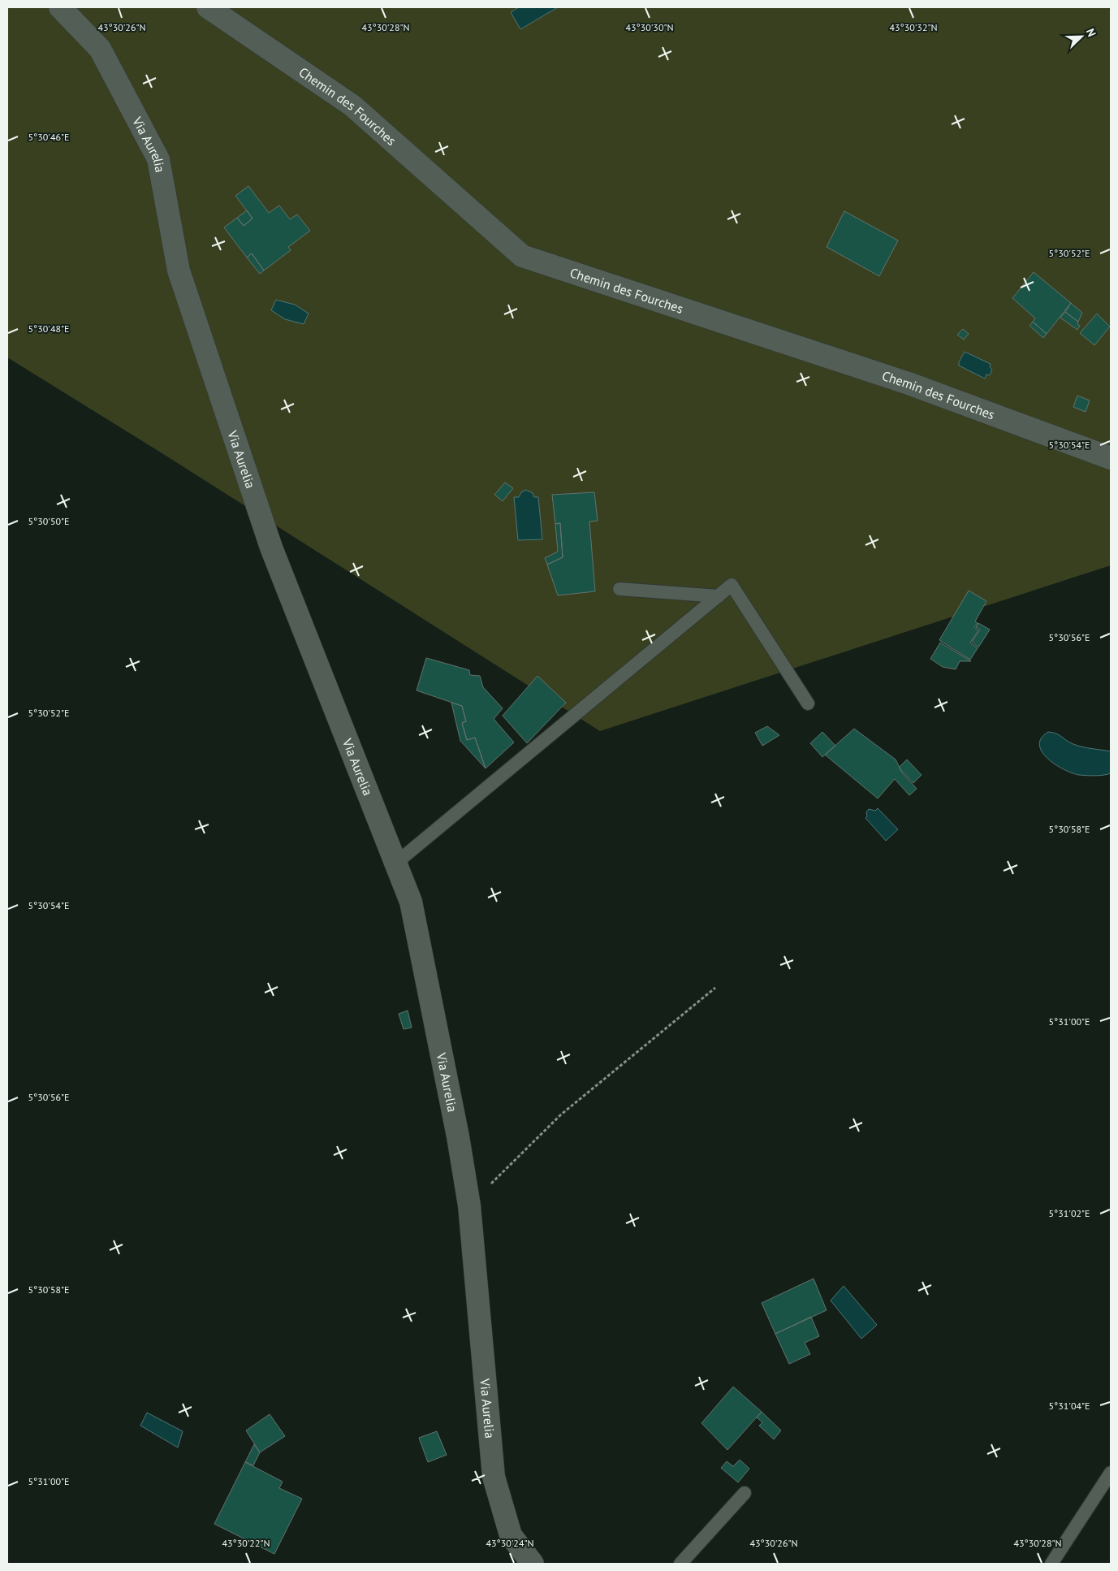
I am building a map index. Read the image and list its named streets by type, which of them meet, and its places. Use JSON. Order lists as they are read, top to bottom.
{
  "streets": {
    "street": ["Chemin des Fourches", "Via Aurelia"]
  },
  "north": "top right",
  "coordinates": [
    "43°30'26\"N",
    "43°30'28\"N",
    "43°30'30\"N",
    "43°30'32\"N",
    "5°30'46\"E",
    "5°30'52\"E",
    "5°30'48\"E",
    "5°30'54\"E",
    "5°30'50\"E",
    "5°30'56\"E",
    "5°30'58\"E",
    "5°31'00\"E",
    "5°31'02\"E",
    "5°31'04\"E",
    "43°30'22\"N",
    "43°30'24\"N"
  ]
}
